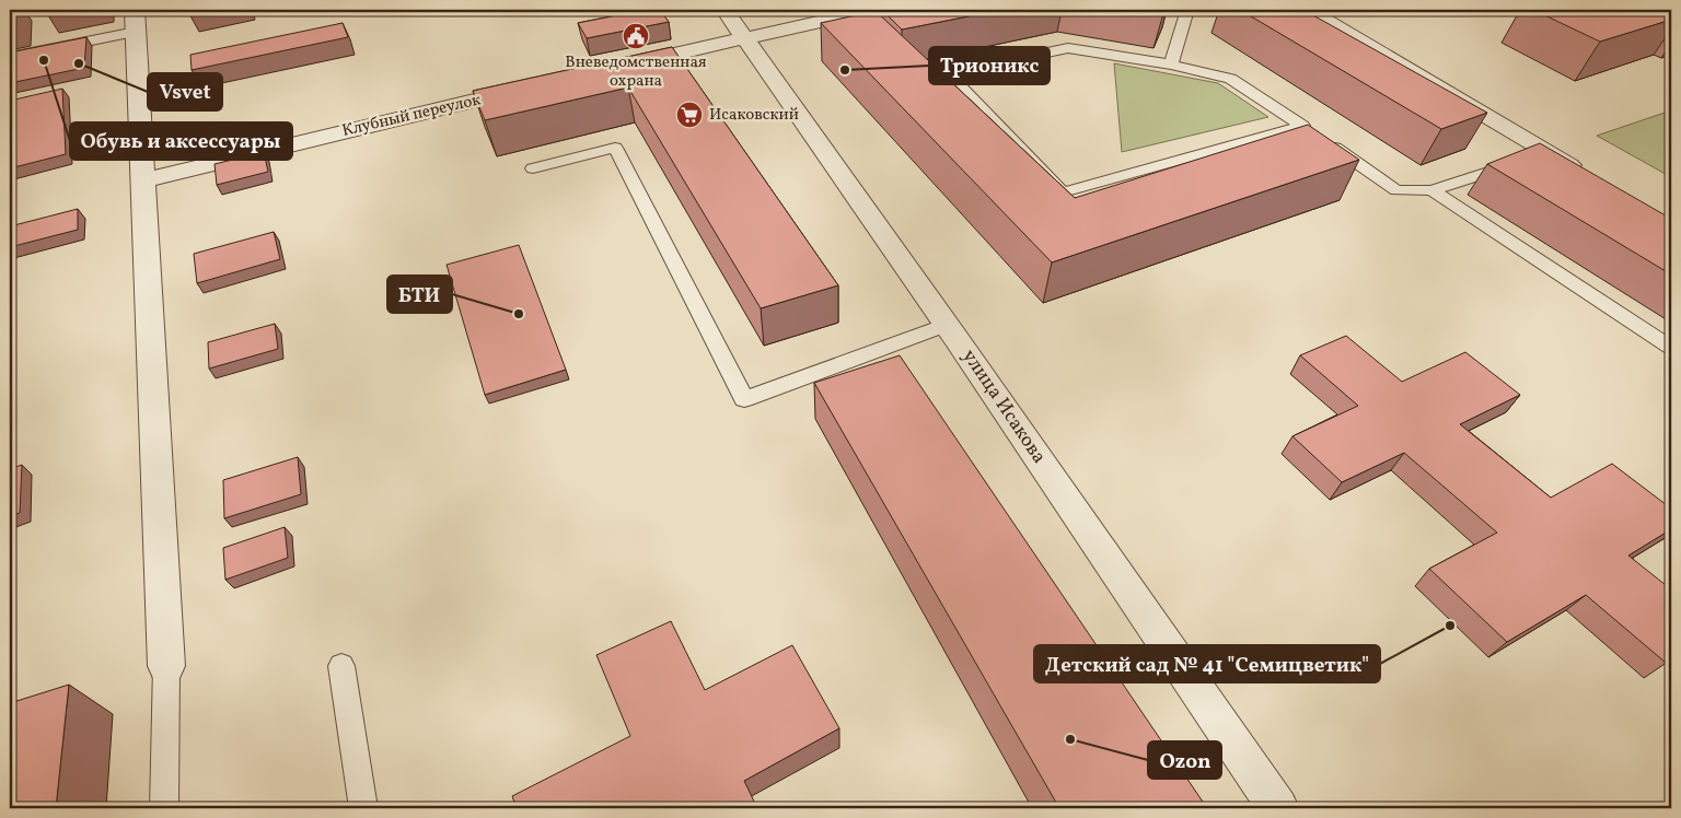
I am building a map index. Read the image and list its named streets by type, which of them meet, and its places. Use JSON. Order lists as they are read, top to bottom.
{
  "streets": {
    "street": ["Клубный переулок", "улица Исакова"]
  },
  "places": {
    "public building": ["Вневедомственная охрана"],
    "other": [
      "Обувь и аксессуары",
      "Vsvet",
      "Трионикс",
      "БТИ",
      "Детский сад № 41 \"Семицветик\"",
      "Ozon"
    ],
    "supermarket": ["Исаковский"]
  }
}
